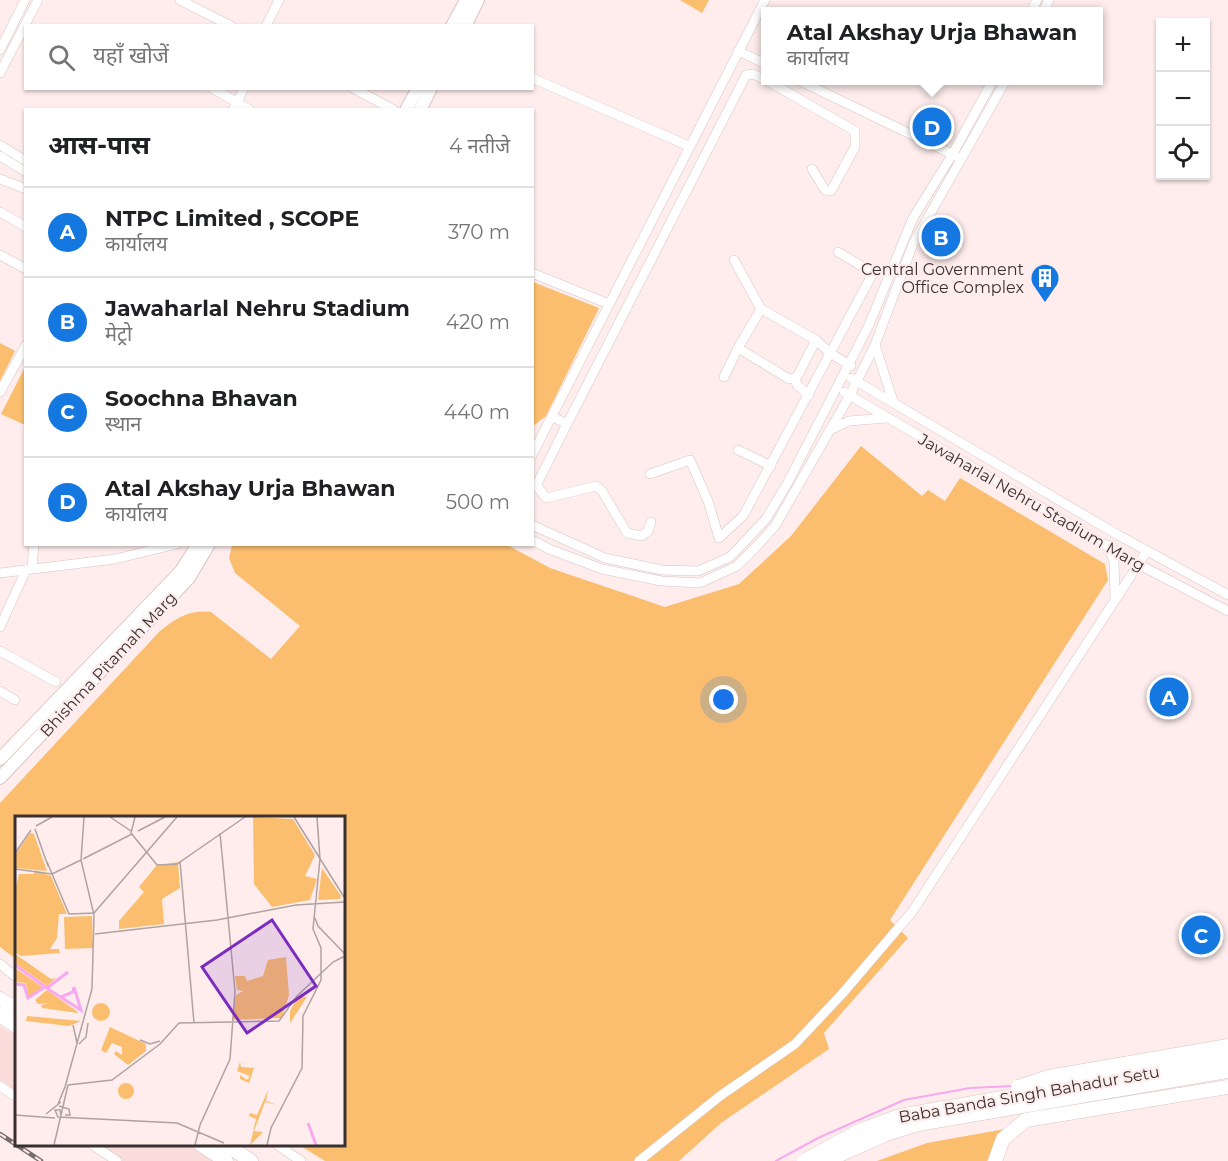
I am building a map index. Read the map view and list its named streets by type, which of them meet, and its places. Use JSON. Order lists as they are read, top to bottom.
{
  "streets": {
    "highway": ["Baba Banda Singh Bahadur Setu"],
    "main road": ["Bhishma Pitamah Marg"],
    "street": ["Jawaharlal Nehru Stadium Marg"]
  },
  "places": {
    "building": ["Central Government Office Complex"]
  },
  "page": {
    "popup": ["Atal Akshay Urja Bhawan", "कार्यालय"],
    "map_buttons": ["+", "−"],
    "search": "यहाँ खोजें",
    "pins": [
      "D",
      "B",
      "A",
      "C"
    ],
    "heading": ["आस-पास", "4 नतीजे"],
    "list": [
      {
        "mark": "A",
        "name": "NTPC Limited , SCOPE",
        "note": "कार्यालय",
        "value": "370 m"
      },
      {
        "mark": "B",
        "name": "Jawaharlal Nehru Stadium",
        "note": "मेट्रो",
        "value": "420 m"
      },
      {
        "mark": "C",
        "name": "Soochna Bhavan",
        "note": "स्थान",
        "value": "440 m"
      },
      {
        "mark": "D",
        "name": "Atal Akshay Urja Bhawan",
        "note": "कार्यालय",
        "value": "500 m"
      }
    ]
  }
}
